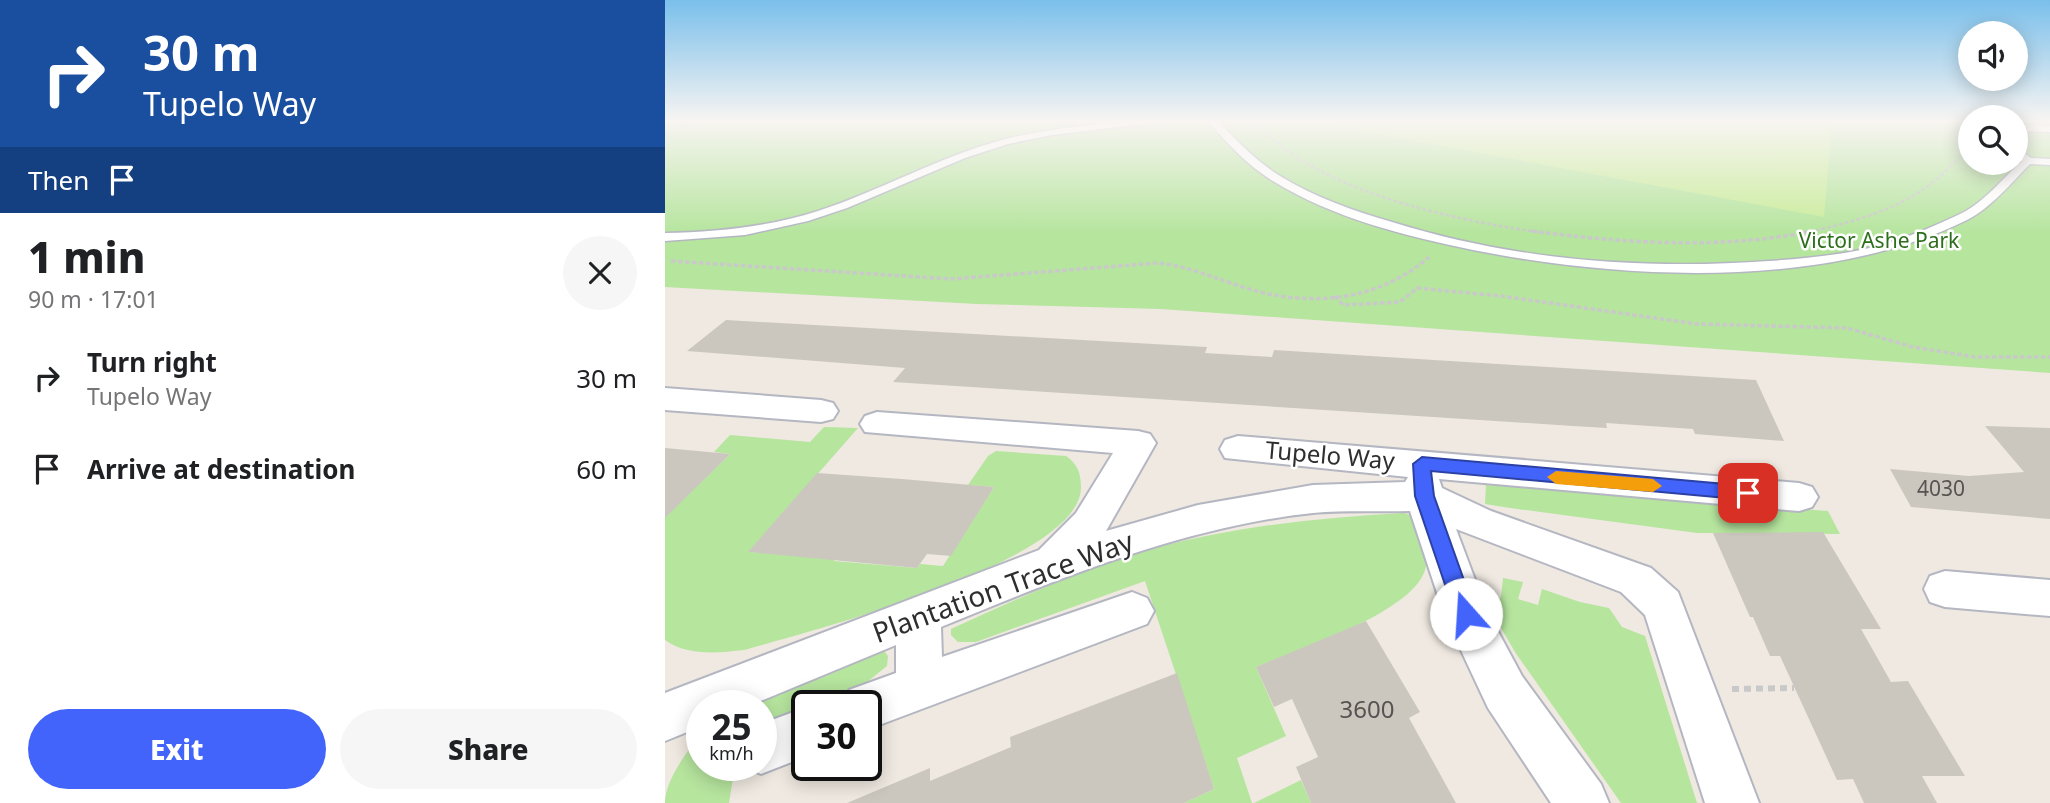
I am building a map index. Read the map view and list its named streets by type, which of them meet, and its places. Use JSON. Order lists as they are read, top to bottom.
{
  "streets": {
    "street": ["Tupelo Way", "Plantation Trace Way"]
  },
  "crossings": [
    ["Tupelo Way", "Plantation Trace Way"]
  ],
  "parks": ["Victor Ashe Park"],
  "house_numbers": ["4030", "3600"],
  "page": {
    "turn": ["30 m", "Tupelo Way"],
    "then": "Then",
    "heading": ["1 min", "90 m · 17:01"],
    "list": [
      {
        "name": "Turn right",
        "note": "Tupelo Way",
        "value": "30 m"
      },
      {
        "name": "Arrive at destination",
        "value": "60 m"
      }
    ],
    "speed": "25 km/h",
    "limit": "30",
    "buttons": ["Exit", "Share"]
  }
}
